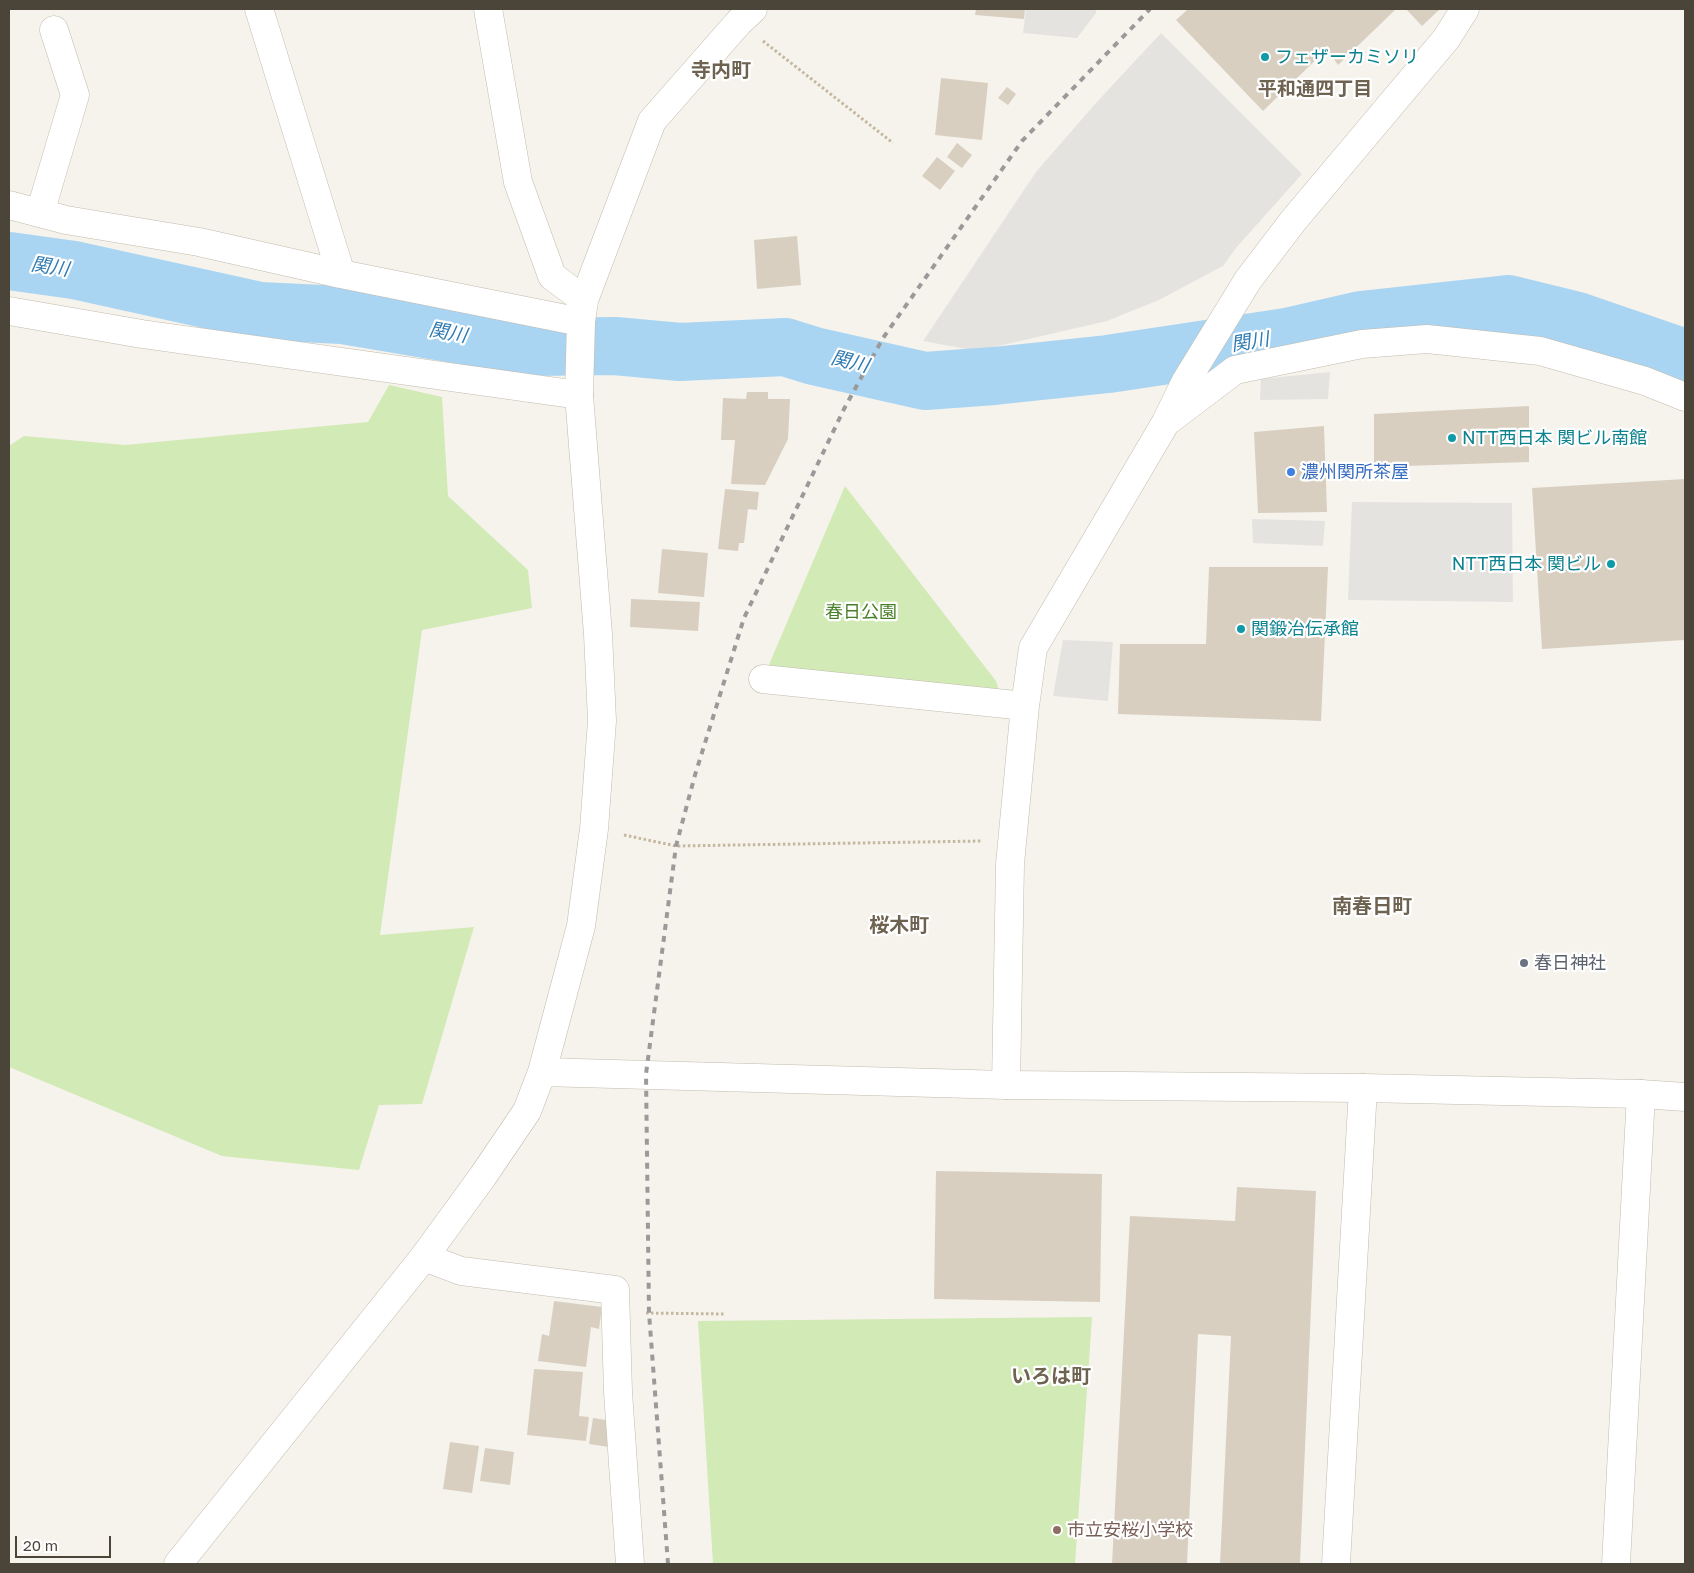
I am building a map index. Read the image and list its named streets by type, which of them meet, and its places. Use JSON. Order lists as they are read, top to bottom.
{
  "districts": [
    "寺内町",
    "平和通四丁目",
    "南春日町",
    "桜木町",
    "いろは町"
  ],
  "water": ["関川"],
  "parks": ["春日公園"],
  "places": [
    "フェザーカミソリ",
    "NTT西日本 関ビル南館",
    "濃州関所茶屋",
    "NTT西日本 関ビル",
    "関鍛冶伝承館",
    "春日神社",
    "市立安桜小学校"
  ],
  "scale_bar": "20 m"
}
